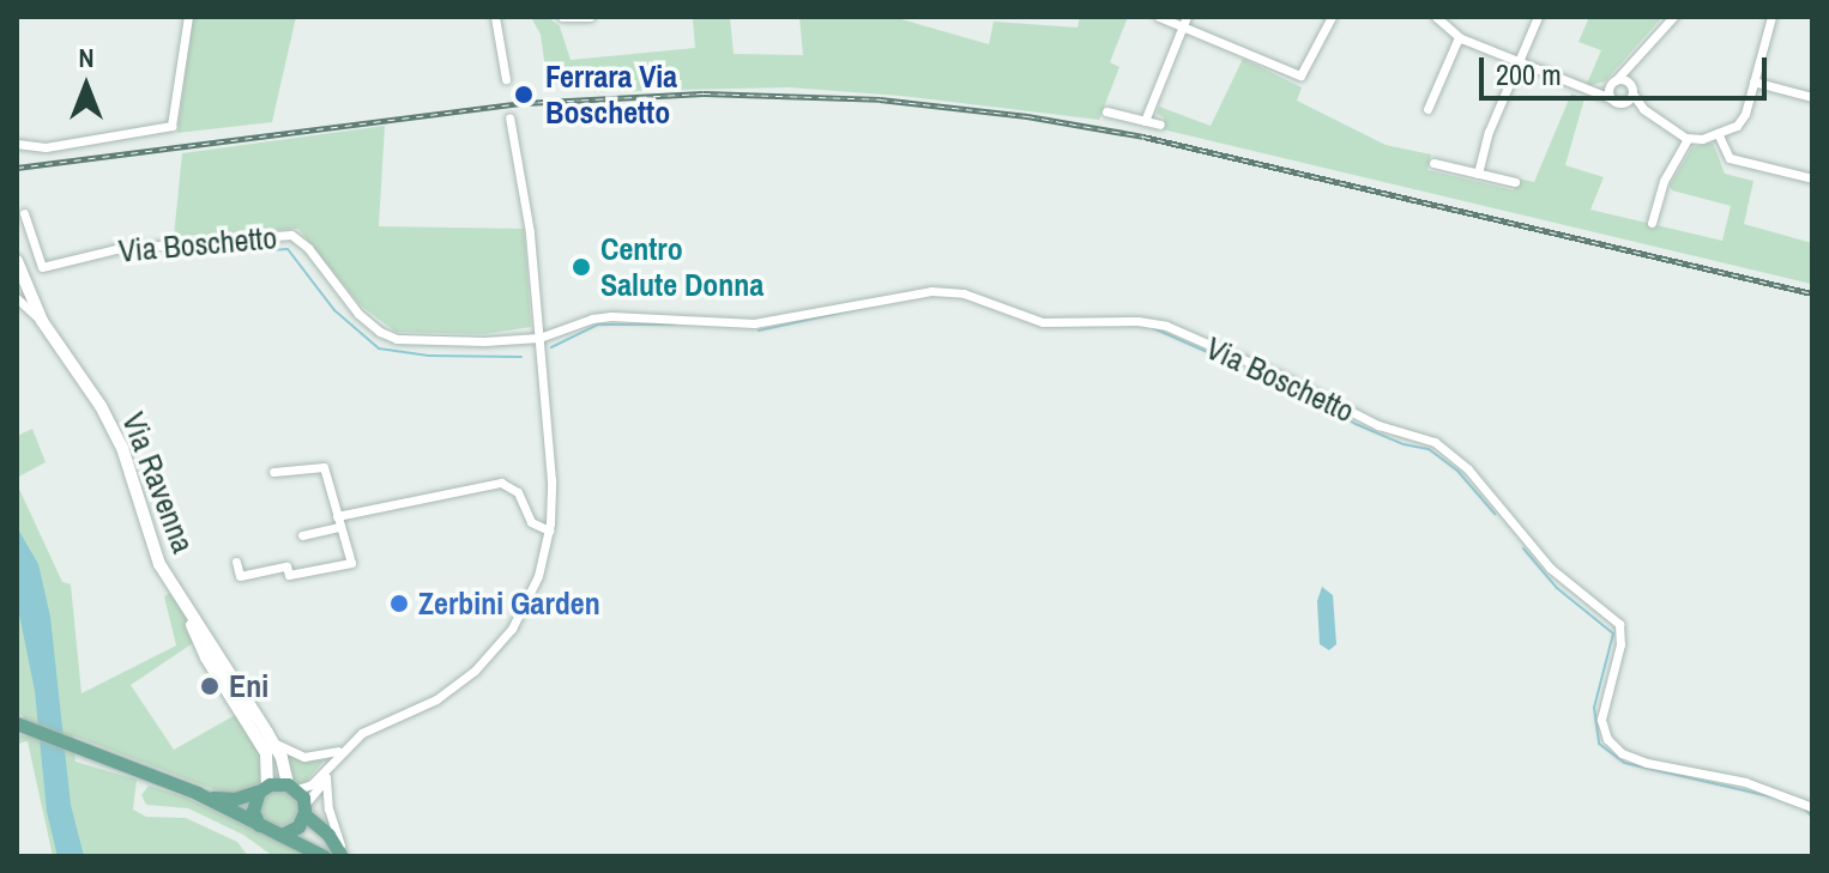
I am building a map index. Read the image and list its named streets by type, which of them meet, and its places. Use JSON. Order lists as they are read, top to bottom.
{
  "streets": {
    "main road": ["Via Ravenna"],
    "street": ["Via Boschetto"]
  },
  "places": [
    "Ferrara Via Boschetto",
    "Centro Salute Donna",
    "Zerbini Garden",
    "Eni"
  ],
  "scale_bar": "200 m",
  "north": "top"
}
